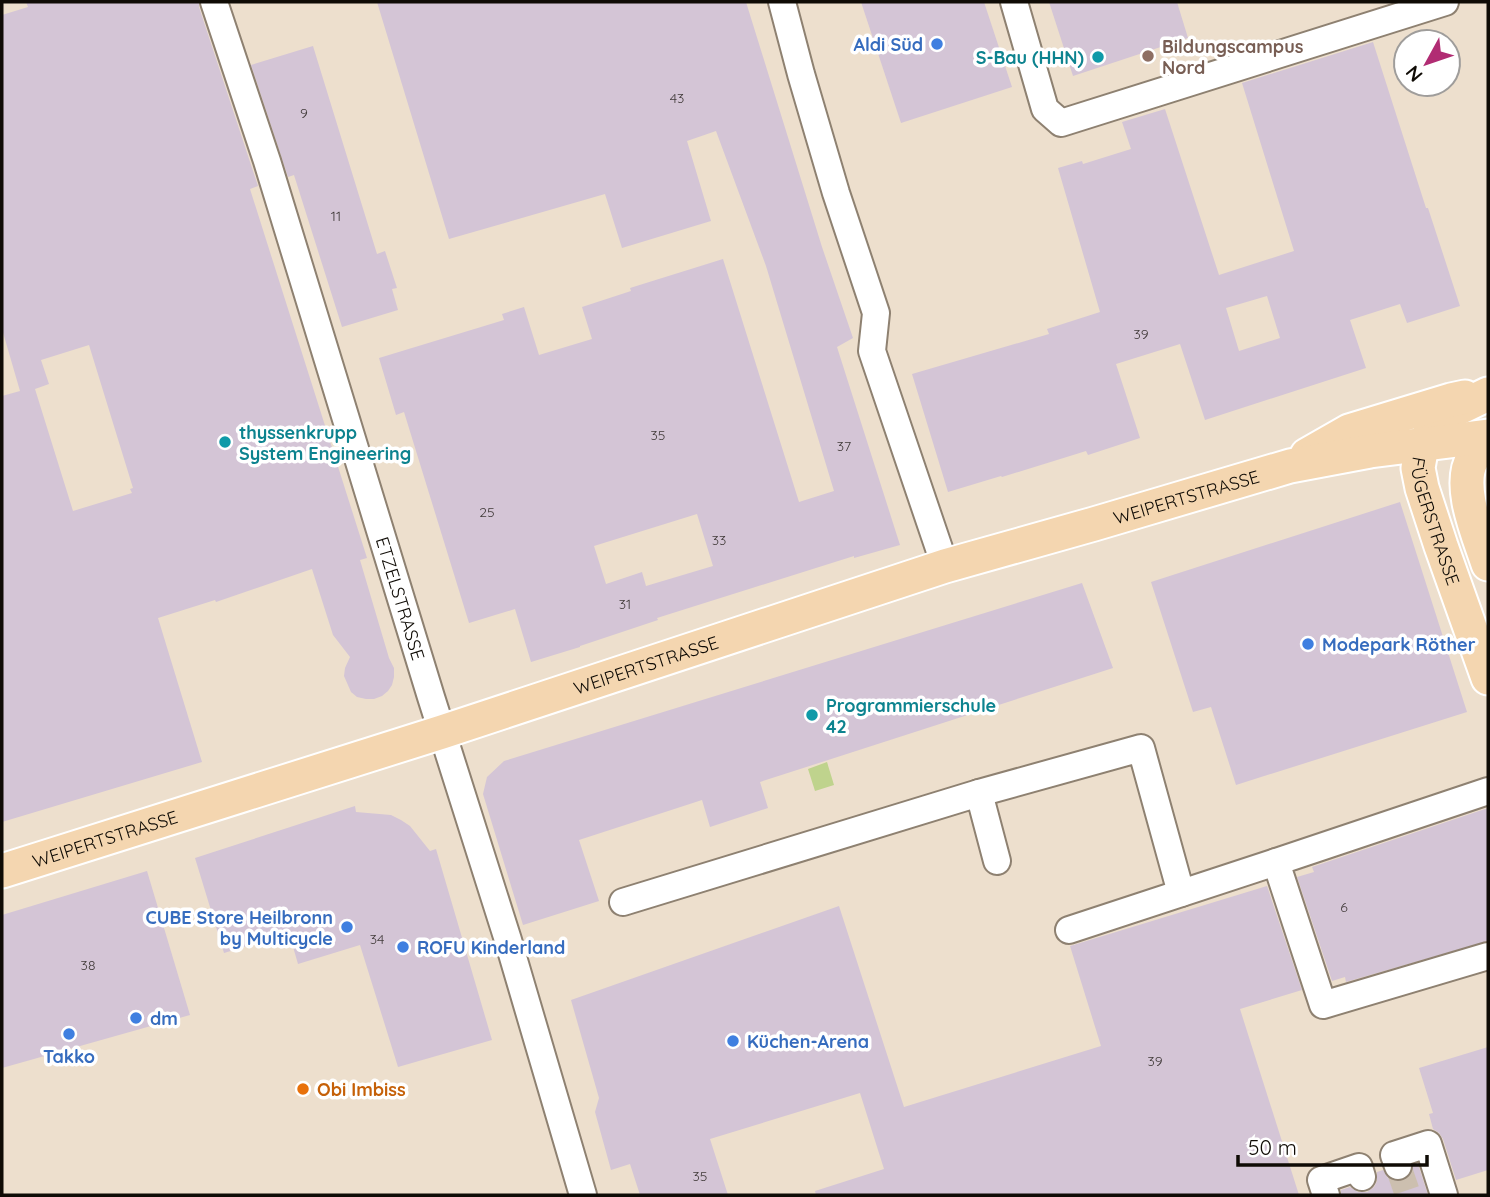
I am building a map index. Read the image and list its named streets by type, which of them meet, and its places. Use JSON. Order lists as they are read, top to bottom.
{
  "streets": {
    "main road": ["WEIPERTSTRASSE", "FÜGERSTRASSE"],
    "street": ["ETZELSTRASSE"]
  },
  "crossings": [
    ["WEIPERTSTRASSE", "FÜGERSTRASSE"],
    ["WEIPERTSTRASSE", "ETZELSTRASSE"]
  ],
  "places": [
    "Aldi Süd",
    "Bildungscampus Nord",
    "S-Bau (HHN)",
    "thyssenkrupp System Engineering",
    "Modepark Röther",
    "Programmierschule 42",
    "CUBE Store Heilbronn by Multicycle",
    "ROFU Kinderland",
    "dm",
    "Takko",
    "Küchen-Arena",
    "Obi Imbiss"
  ],
  "house_numbers": [
    "43",
    "9",
    "11",
    "39",
    "35",
    "37",
    "25",
    "33",
    "31",
    "6",
    "34",
    "38",
    "39",
    "35"
  ],
  "scale_bar": "50 m",
  "north": "bottom left"
}
